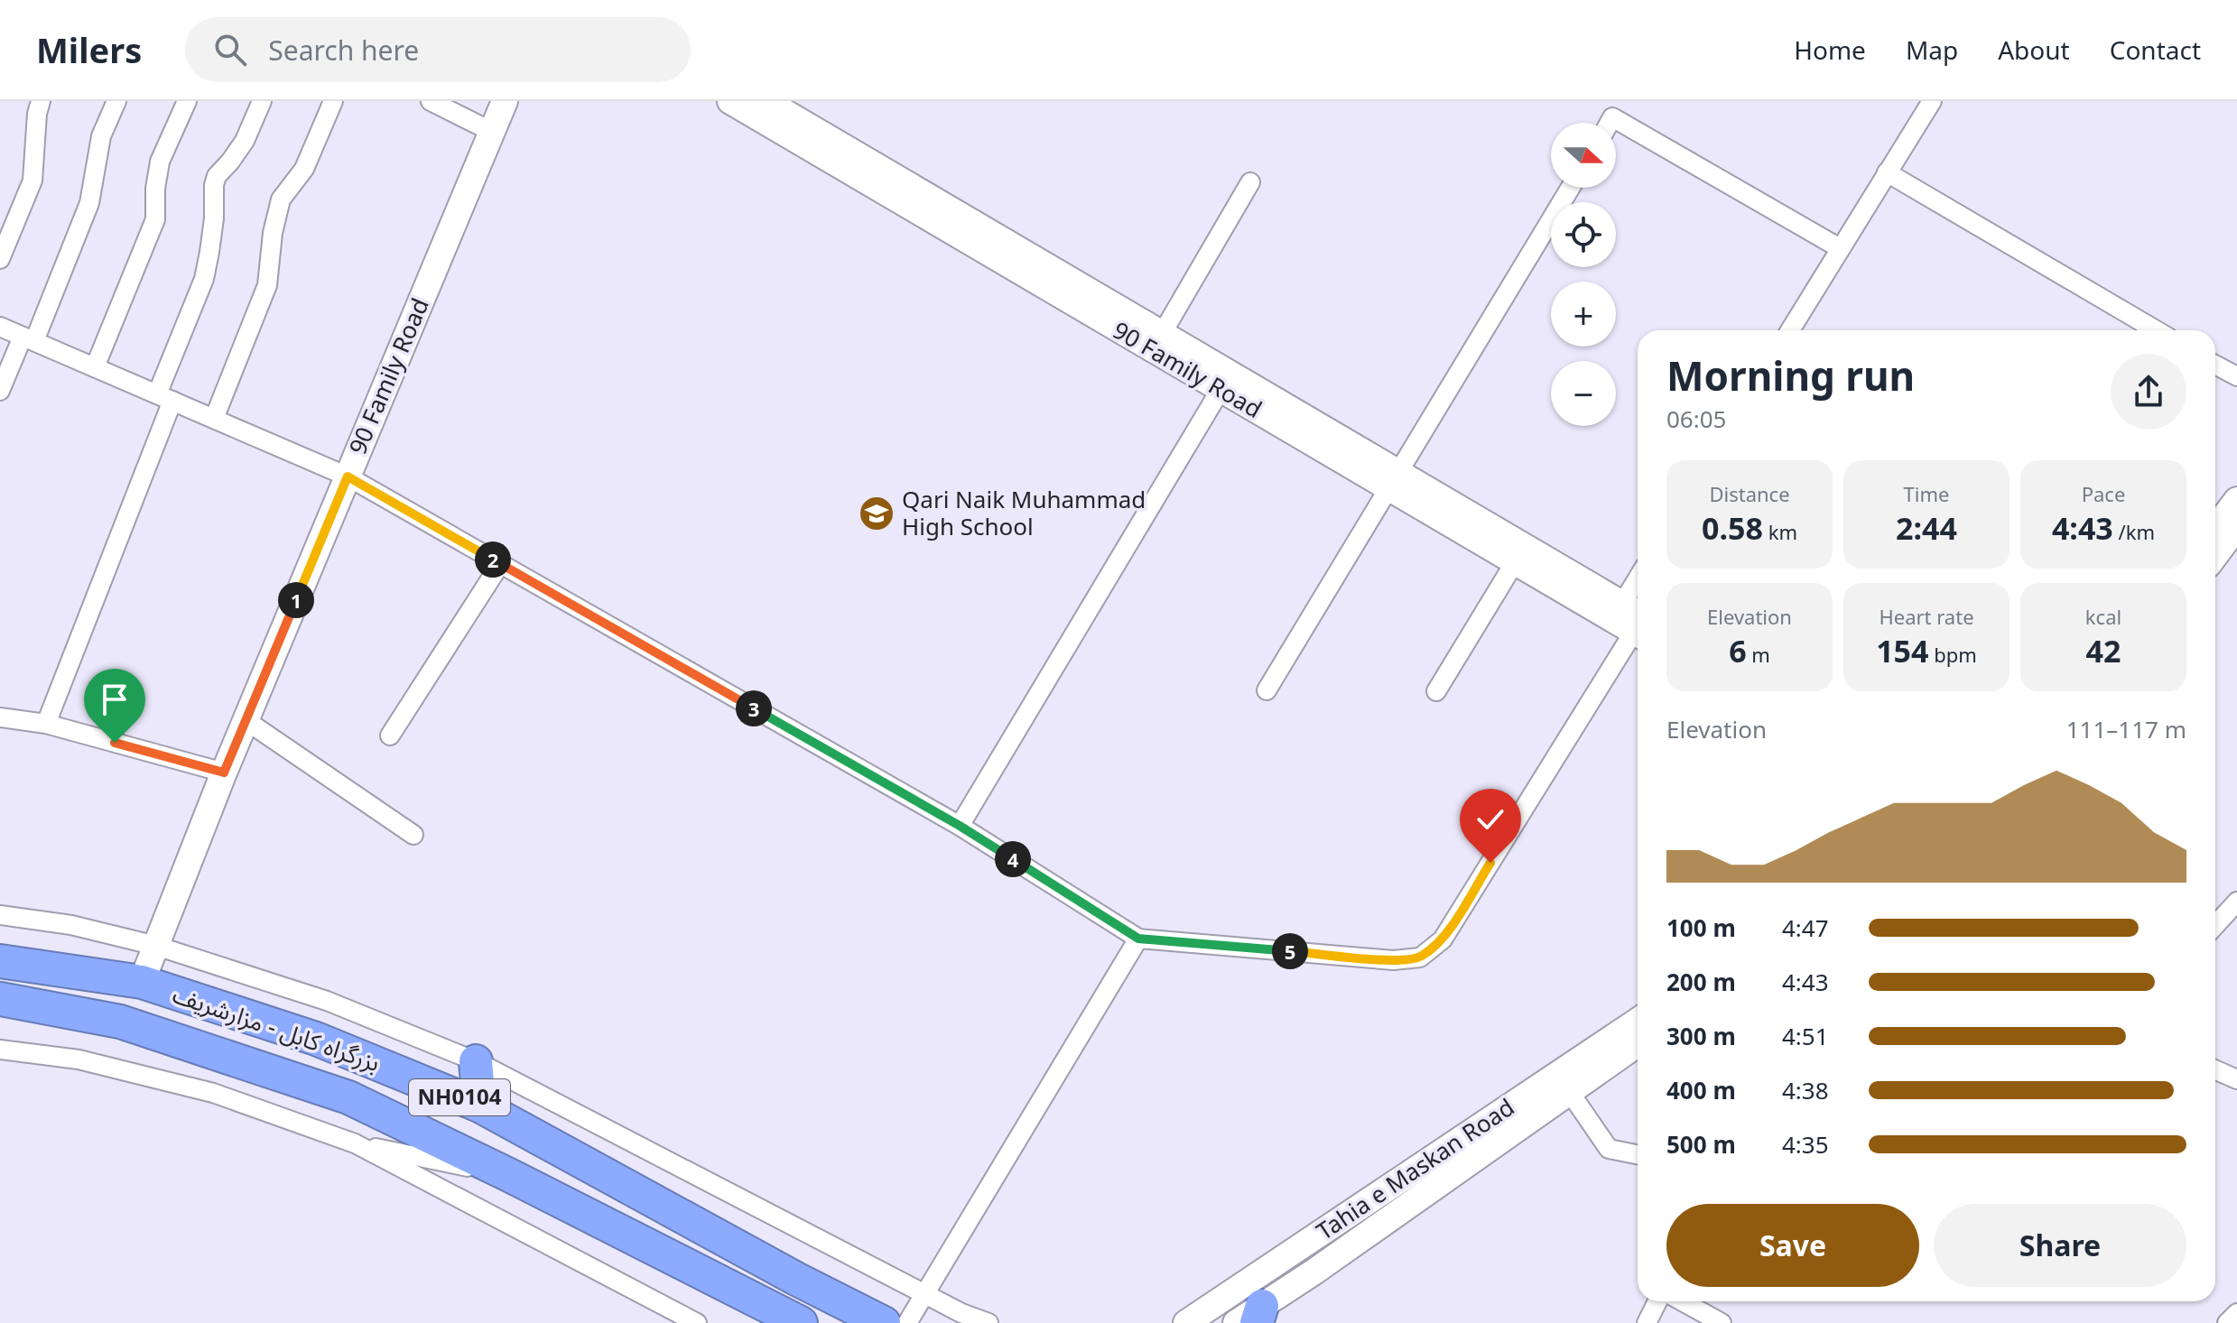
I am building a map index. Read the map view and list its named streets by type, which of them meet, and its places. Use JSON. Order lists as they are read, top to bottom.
{
  "streets": {
    "highway": ["بزرگراه کابل - مزارشریف", "NH0104"],
    "street": ["90 Family Road", "Tahia e Maskan Road"]
  },
  "crossings": [
    ["90 Family Road", "بزرگراه کابل - مزارشریف"]
  ],
  "places": {
    "school or university": ["Qari Naik Muhammad High School"]
  },
  "north": "right",
  "page": {
    "header": "Milers",
    "search": "Search here",
    "nav": [
      "Home",
      "Map",
      "About",
      "Contact"
    ],
    "map_buttons": ["+", "−"],
    "heading": ["Morning run", "06:05"],
    "stats": [
      ["Distance", "0.58 km"],
      ["Time", "2:44"],
      ["Pace", "4:43 /km"],
      ["Elevation", "6 m"],
      ["Heart rate", "154 bpm"],
      ["kcal", "42"]
    ],
    "pins": [
      "2",
      "1",
      "3",
      "4",
      "5"
    ],
    "chart": ["Elevation", "111–117 m"],
    "list": [
      {
        "name": "100 m",
        "note": "4:47"
      },
      {
        "name": "200 m",
        "note": "4:43"
      },
      {
        "name": "300 m",
        "note": "4:51"
      },
      {
        "name": "400 m",
        "note": "4:38"
      },
      {
        "name": "500 m",
        "note": "4:35"
      }
    ],
    "buttons": ["Save", "Share"]
  }
}
